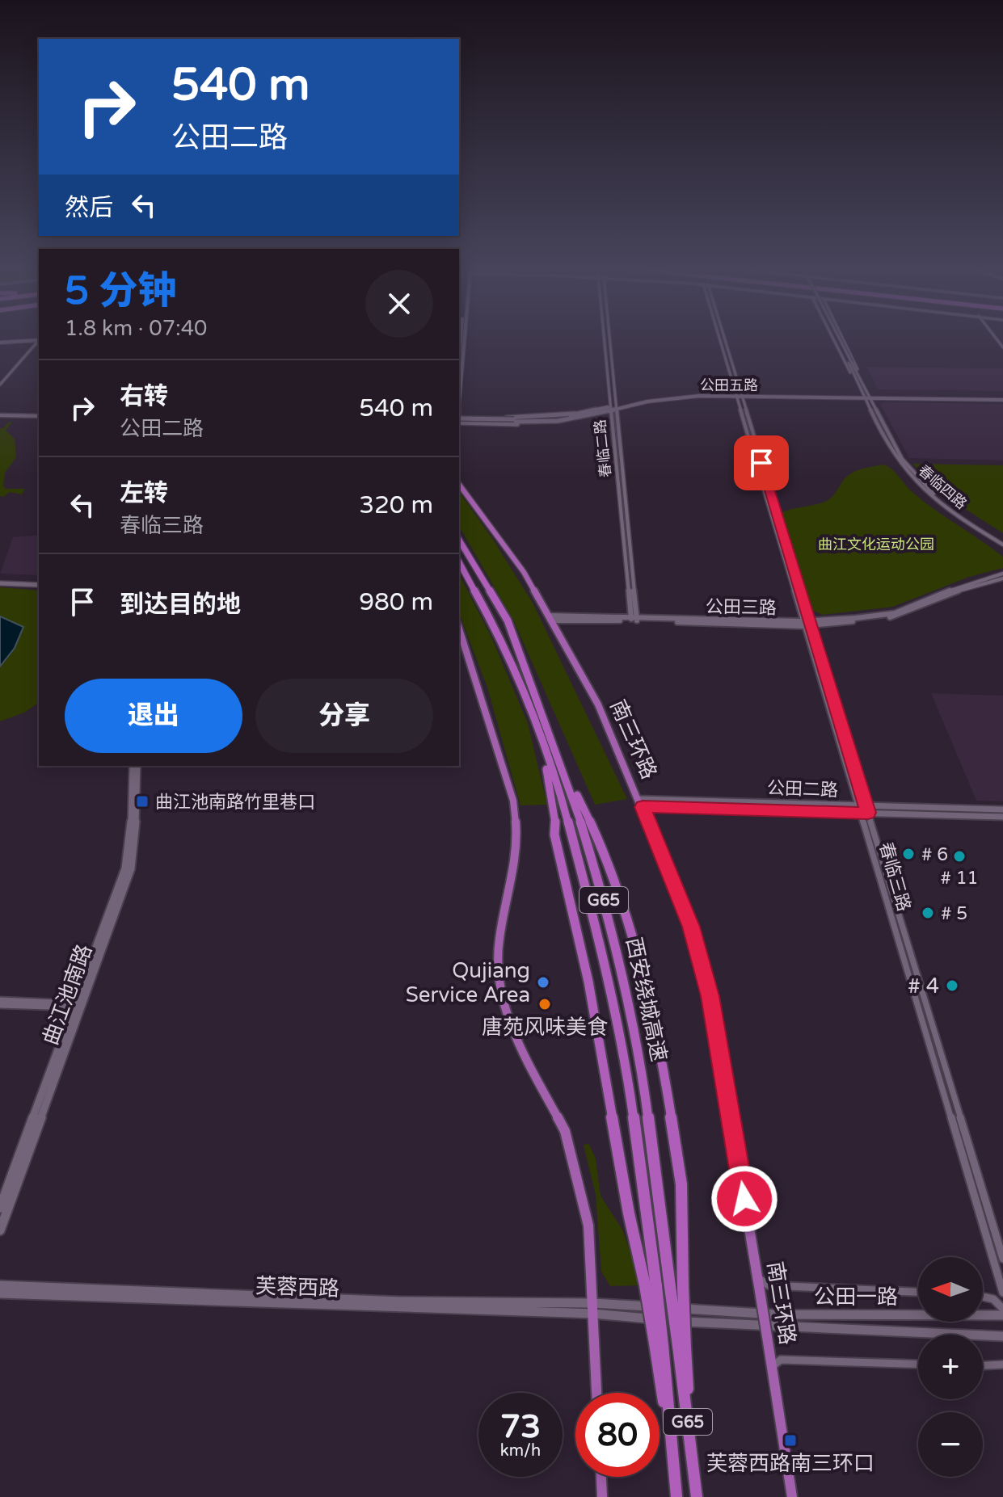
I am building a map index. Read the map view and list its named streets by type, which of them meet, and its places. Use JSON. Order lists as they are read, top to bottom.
{
  "streets": {
    "highway": ["南三环路", "G65", "西安绕城高速"],
    "main road": [
      "公田五路",
      "公田二路",
      "曲江池南路",
      "芙蓉西路",
      "公田一路"
    ],
    "street": [
      "春临二路",
      "春临四路",
      "公田三路",
      "春临三路"
    ]
  },
  "crossings": [
    ["公田五路", "春临二路"],
    ["公田五路", "春临四路"],
    ["公田五路", "春临三路"],
    ["春临二路", "公田三路"],
    ["公田三路", "南三环路"],
    ["公田三路", "春临三路"],
    ["南三环路", "公田二路"],
    ["公田二路", "春临三路"],
    ["芙蓉西路", "公田一路"]
  ],
  "parks": ["曲江文化运动公园"],
  "places": {
    "transit": ["曲江池南路竹里巷口", "芙蓉西路南三环口"],
    "other": [
      "# 6",
      "# 11",
      "# 5",
      "Qujiang Service Area",
      "# 4",
      "唐苑风味美食"
    ]
  },
  "north": "left",
  "page": {
    "turn": ["540 m", "公田二路"],
    "then": "然后",
    "heading": ["5 分钟", "1.8 km · 07:40"],
    "list": [
      {
        "name": "右转",
        "note": "公田二路",
        "value": "540 m"
      },
      {
        "name": "左转",
        "note": "春临三路",
        "value": "320 m"
      },
      {
        "name": "到达目的地",
        "value": "980 m"
      }
    ],
    "buttons": ["退出", "分享"],
    "map_buttons": ["+", "−"],
    "speed": "73 km/h",
    "limit": "80"
  }
}
